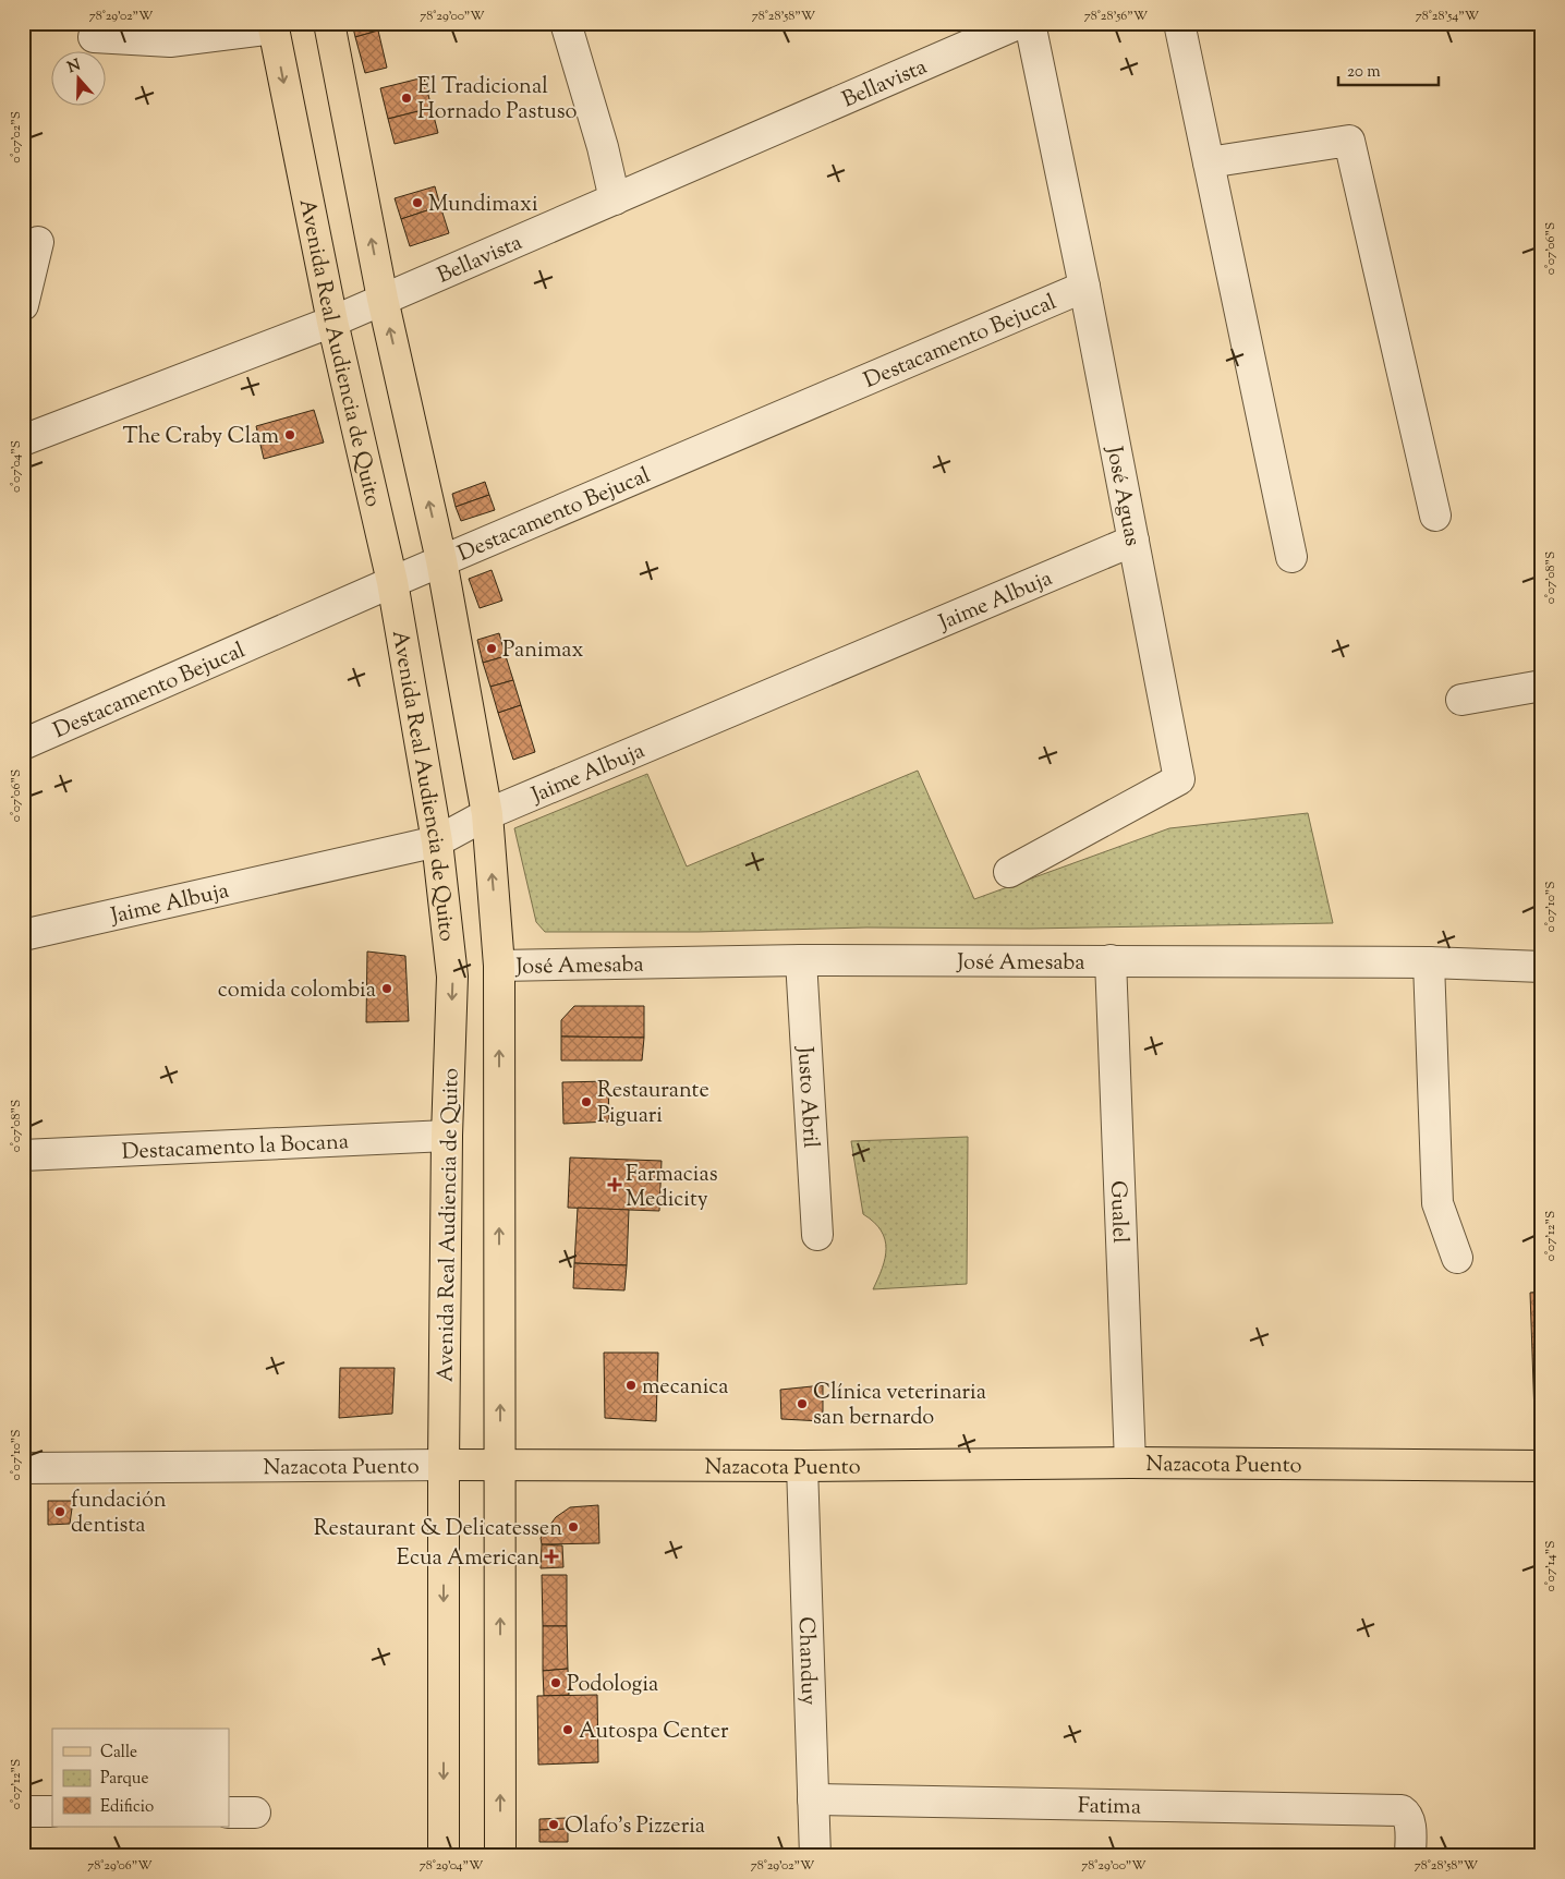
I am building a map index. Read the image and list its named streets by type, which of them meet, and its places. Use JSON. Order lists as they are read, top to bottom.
{
  "streets": {
    "main road": ["Avenida Real Audiencia de Quito", "Nazacota Puento"],
    "street": [
      "Bellavista",
      "Destacamento Bejucal",
      "José Aguas",
      "Jaime Albuja",
      "José Amesaba",
      "Justo Abril",
      "Destacamento la Bocana",
      "Gualel",
      "Chanduy",
      "Fatima"
    ]
  },
  "crossings": [
    ["Bellavista", "Avenida Real Audiencia de Quito"],
    ["Destacamento Bejucal", "Avenida Real Audiencia de Quito"],
    ["Destacamento Bejucal", "José Aguas"],
    ["Avenida Real Audiencia de Quito", "Jaime Albuja"],
    ["Avenida Real Audiencia de Quito", "Destacamento la Bocana"],
    ["Avenida Real Audiencia de Quito", "Nazacota Puento"],
    ["José Aguas", "Jaime Albuja"],
    ["José Amesaba", "Justo Abril"],
    ["José Amesaba", "Gualel"],
    ["Gualel", "Nazacota Puento"],
    ["Nazacota Puento", "Chanduy"],
    ["Chanduy", "Fatima"]
  ],
  "places": {
    "other": [
      "El Tradicional Hornado Pastuso",
      "Mundimaxi",
      "The Craby Clam",
      "Panimax",
      "comida colombia",
      "Restaurante Piguari",
      "mecanica",
      "Clínica veterinaria san bernardo",
      "fundación dentista",
      "Restaurant & Delicatessen",
      "Podologia",
      "Autospa Center",
      "Olafo's Pizzeria"
    ],
    "health": ["Farmacias Medicity", "Ecua American"]
  },
  "legend": ["Calle", "Parque", "Edificio"],
  "scale_bar": "20 m",
  "north": "top",
  "coordinates": [
    "78°29'02\"W",
    "78°29'00\"W",
    "78°28'58\"W",
    "78°28'56\"W",
    "78°28'54\"W",
    "0°07'02\"S",
    "0°07'06\"S",
    "0°07'04\"S",
    "0°07'08\"S",
    "0°07'10\"S",
    "0°07'12\"S",
    "0°07'14\"S",
    "78°29'06\"W",
    "78°29'04\"W"
  ]
}
